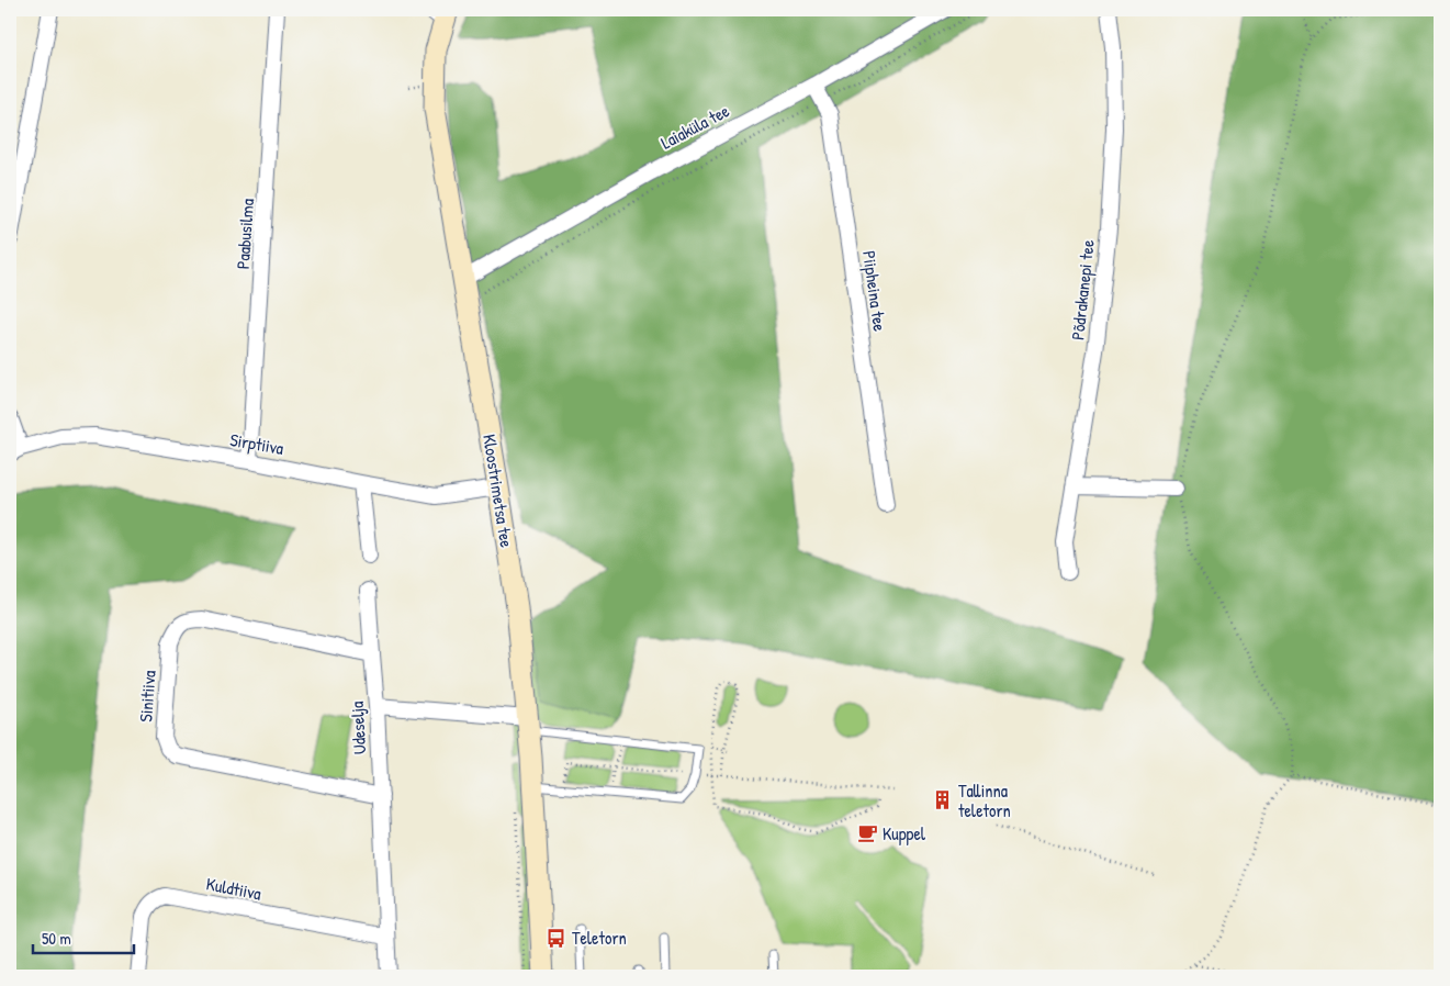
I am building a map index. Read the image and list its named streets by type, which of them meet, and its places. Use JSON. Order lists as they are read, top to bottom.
{
  "streets": {
    "main road": ["Kloostrimetsa tee"],
    "street": [
      "Laiaküla tee",
      "Paabusilma",
      "Põdrakanepi tee",
      "Piipheina tee",
      "Sirptiiva",
      "Sinitiiva",
      "Udeselja",
      "Kuldtiiva"
    ]
  },
  "crossings": [
    ["Laiaküla tee", "Piipheina tee"],
    ["Laiaküla tee", "Kloostrimetsa tee"],
    ["Paabusilma", "Sirptiiva"],
    ["Sirptiiva", "Kloostrimetsa tee"],
    ["Sinitiiva", "Udeselja"],
    ["Udeselja", "Kuldtiiva"]
  ],
  "places": {
    "building": ["Tallinna teletorn"],
    "cafe": ["Kuppel"],
    "bus stop": ["Teletorn"]
  },
  "scale_bar": "50 m"
}
